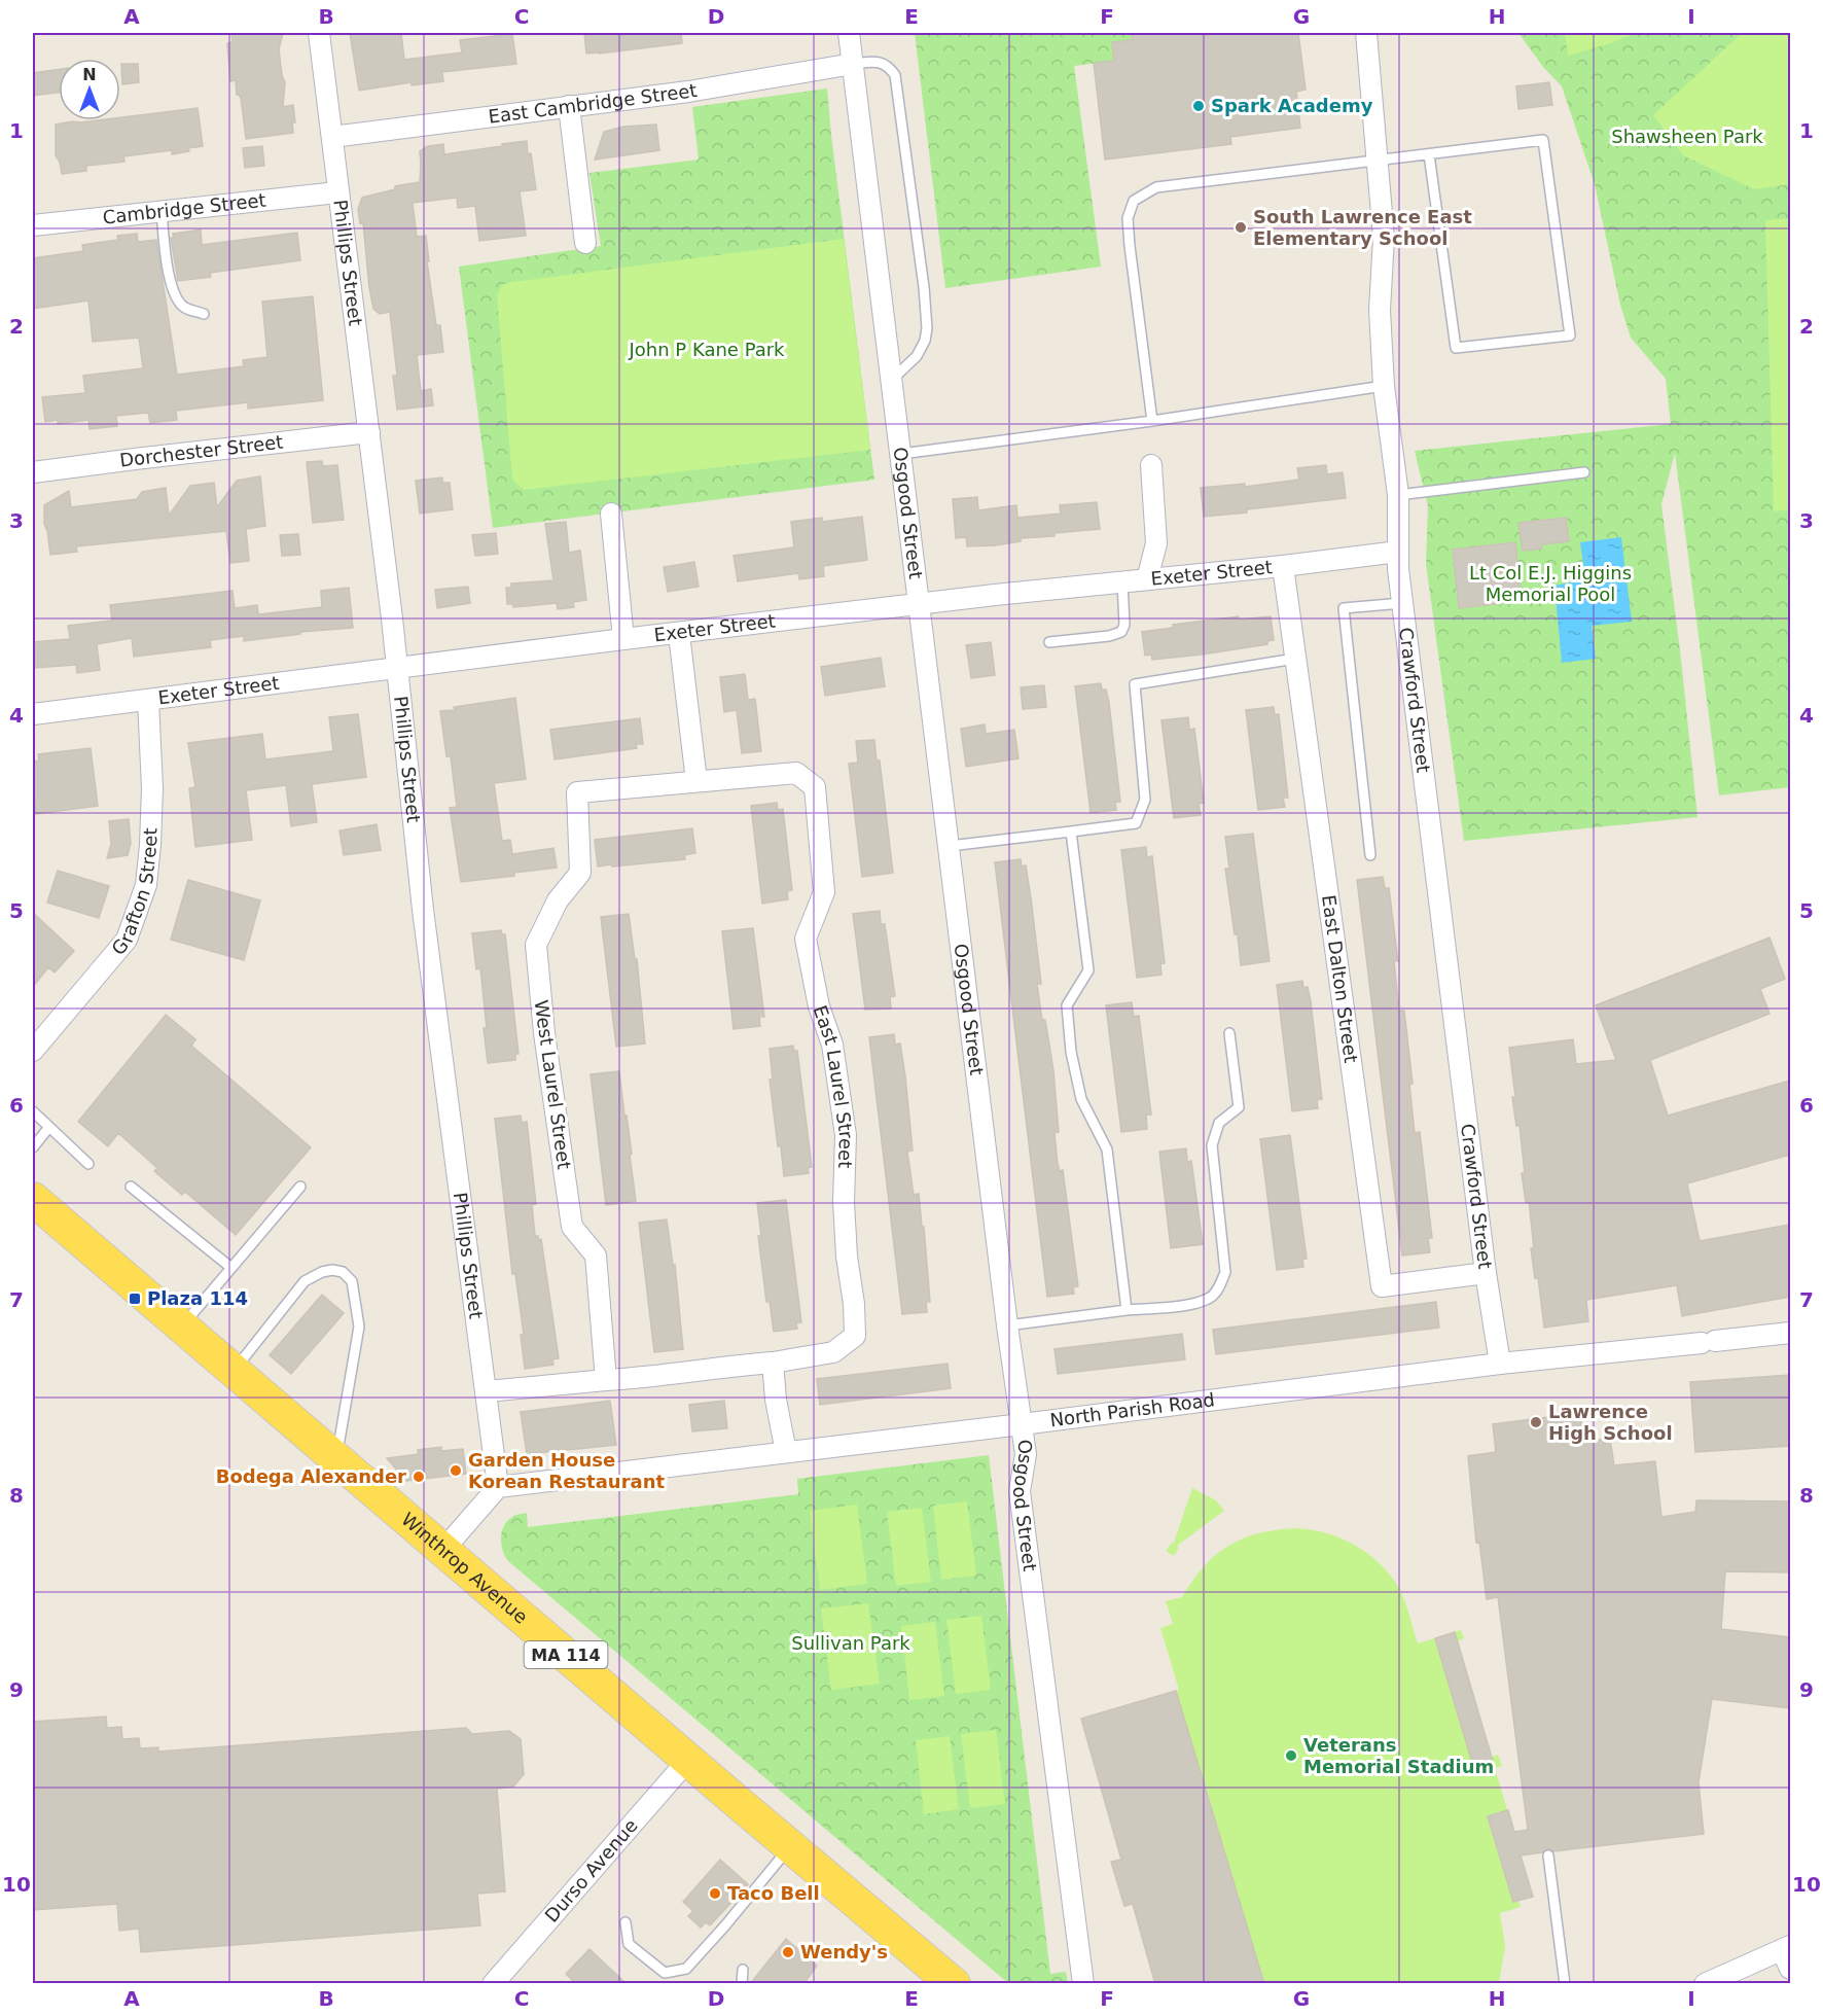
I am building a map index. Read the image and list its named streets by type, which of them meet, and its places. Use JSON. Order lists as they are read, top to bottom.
{
  "streets": {
    "main road": ["Winthrop Avenue", "MA 114"],
    "street": [
      "East Cambridge Street",
      "Cambridge Street",
      "Phillips Street",
      "Dorchester Street",
      "Osgood Street",
      "Exeter Street",
      "Crawford Street",
      "Grafton Street",
      "East Dalton Street",
      "West Laurel Street",
      "East Laurel Street",
      "North Parish Road",
      "Durso Avenue"
    ]
  },
  "crossings": [
    ["East Cambridge Street", "Phillips Street"],
    ["East Cambridge Street", "Osgood Street"],
    ["Cambridge Street", "Phillips Street"],
    ["Phillips Street", "Dorchester Street"],
    ["Phillips Street", "Exeter Street"],
    ["Phillips Street", "North Parish Road"],
    ["Osgood Street", "Exeter Street"],
    ["Osgood Street", "North Parish Road"],
    ["Exeter Street", "Crawford Street"],
    ["Exeter Street", "Grafton Street"],
    ["Exeter Street", "East Dalton Street"],
    ["Crawford Street", "East Dalton Street"],
    ["Crawford Street", "North Parish Road"],
    ["West Laurel Street", "East Laurel Street"],
    ["Winthrop Avenue", "Durso Avenue"]
  ],
  "parks": [
    "Shawsheen Park",
    "John P Kane Park",
    "Lt Col E.J. Higgins Memorial Pool",
    "Sullivan Park"
  ],
  "places": {
    "other": [
      "Spark Academy",
      "South Lawrence East Elementary School",
      "Lawrence High School",
      "Garden House Korean Restaurant",
      "Bodega Alexander",
      "Veterans Memorial Stadium",
      "Taco Bell",
      "Wendy's"
    ],
    "transit": ["Plaza 114"]
  },
  "north": "top",
  "grid": {
    "columns": [
      "A",
      "B",
      "C",
      "D",
      "E",
      "F",
      "G",
      "H",
      "I"
    ],
    "rows": [
      "1",
      "2",
      "3",
      "4",
      "5",
      "6",
      "7",
      "8",
      "9",
      "10"
    ]
  }
}
